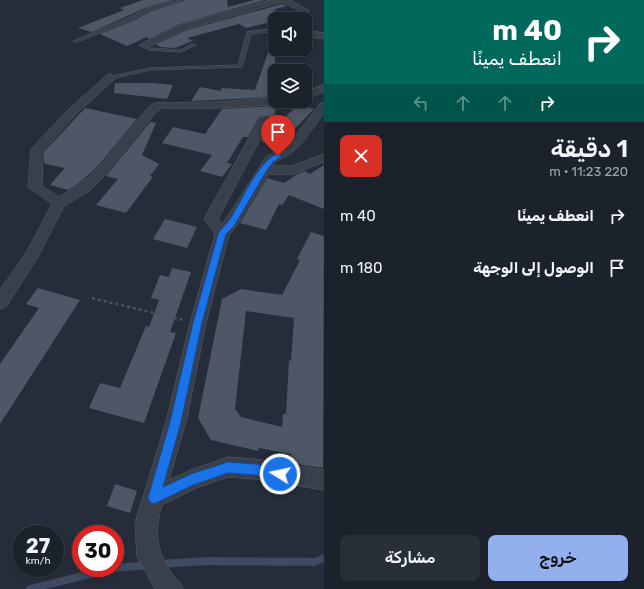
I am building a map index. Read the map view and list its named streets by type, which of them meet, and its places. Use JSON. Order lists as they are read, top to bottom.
{
  "page": {
    "turn": ["40 m", "انعطف يمينًا"],
    "heading": ["1 دقيقة", "220 m · 11:23"],
    "list": [
      {
        "name": "انعطف يمينًا",
        "value": "40 m"
      },
      {
        "name": "الوصول إلى الوجهة",
        "value": "180 m"
      }
    ],
    "speed": "27 km/h",
    "limit": "30",
    "buttons": ["خروج", "مشاركة"]
  }
}
